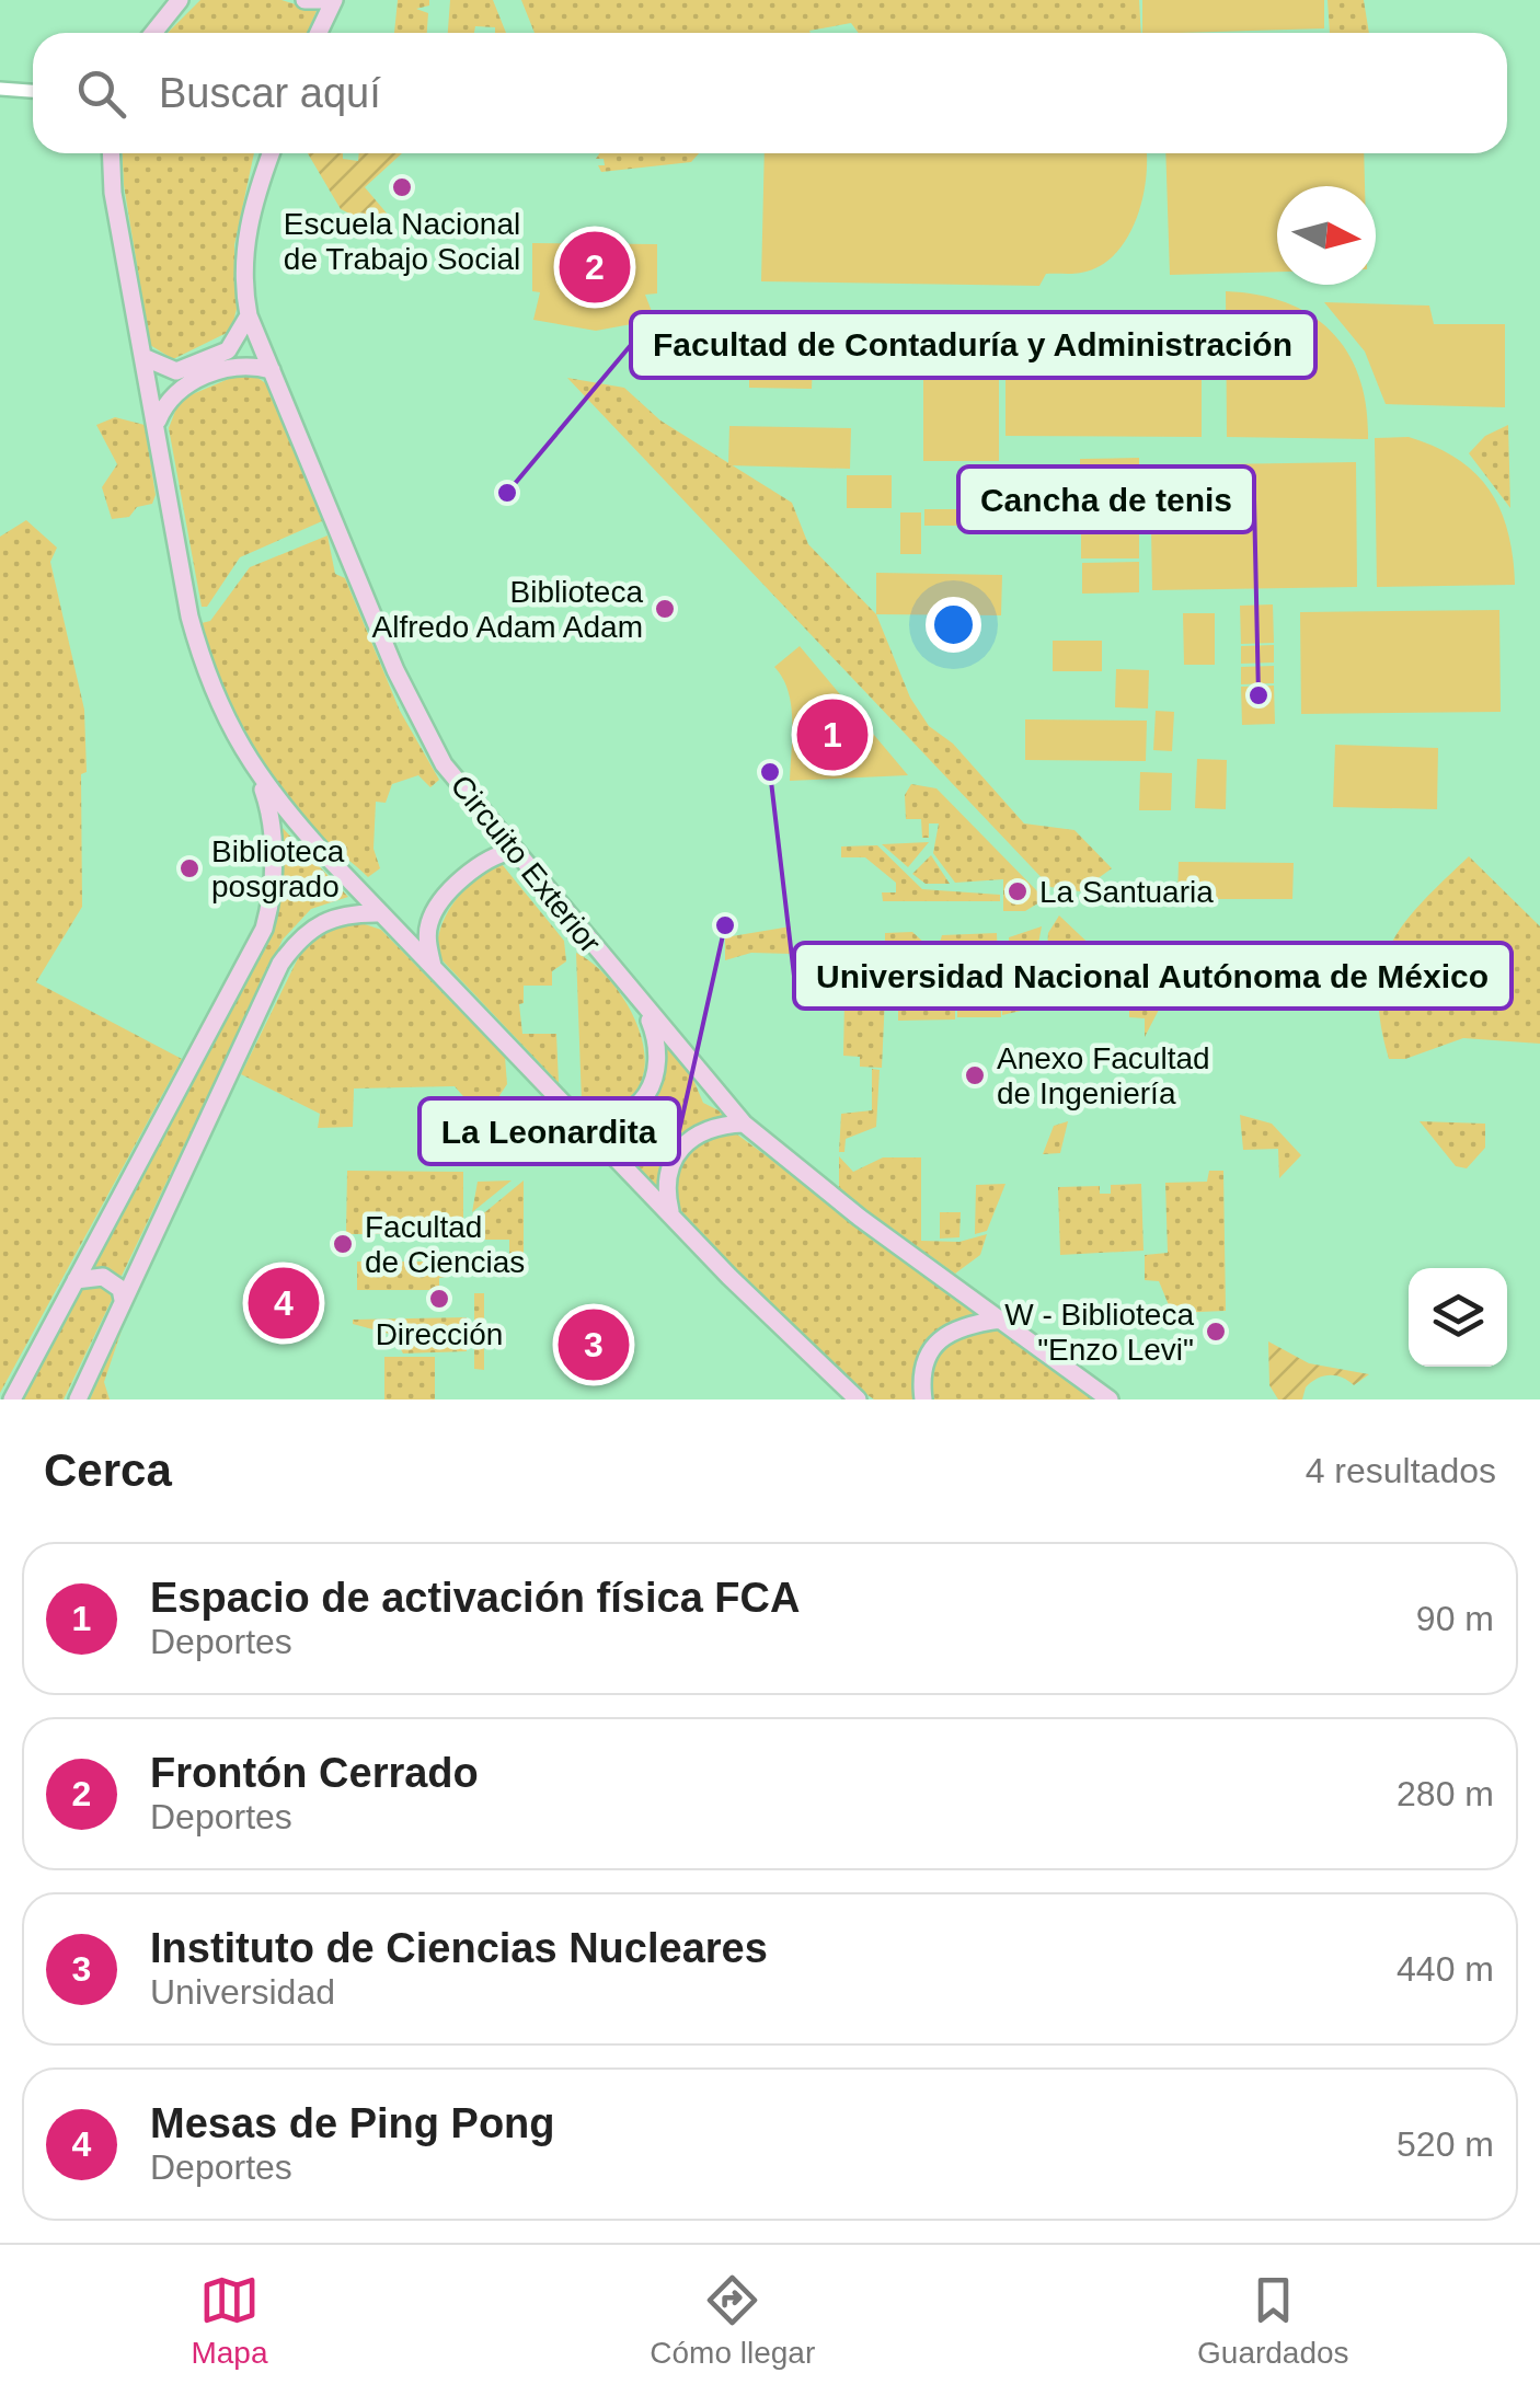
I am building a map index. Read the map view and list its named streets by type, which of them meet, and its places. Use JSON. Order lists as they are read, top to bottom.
{
  "streets": {
    "street": ["Circuito Exterior"]
  },
  "places": [
    "Escuela Nacional de Trabajo Social",
    "Facultad de Contaduría y Administración",
    "Biblioteca Alfredo Adam Adam",
    "Cancha de tenis",
    "Universidad Nacional Autónoma de México",
    "Biblioteca posgrado",
    "La Santuaria",
    "La Leonardita",
    "Anexo Facultad de Ingeniería",
    "Facultad de Ciencias",
    "Dirección",
    "W - Biblioteca \"Enzo Levi\""
  ],
  "north": "right",
  "page": {
    "search": "Buscar aquí",
    "pins": [
      "2",
      "1",
      "4",
      "3"
    ],
    "heading": ["Cerca", "4 resultados"],
    "list": [
      {
        "mark": "1",
        "name": "Espacio de activación física FCA",
        "note": "Deportes",
        "value": "90 m"
      },
      {
        "mark": "2",
        "name": "Frontón Cerrado",
        "note": "Deportes",
        "value": "280 m"
      },
      {
        "mark": "3",
        "name": "Instituto de Ciencias Nucleares",
        "note": "Universidad",
        "value": "440 m"
      },
      {
        "mark": "4",
        "name": "Mesas de Ping Pong",
        "note": "Deportes",
        "value": "520 m"
      }
    ],
    "nav": ["Mapa", "Cómo llegar", "Guardados"]
  }
}
